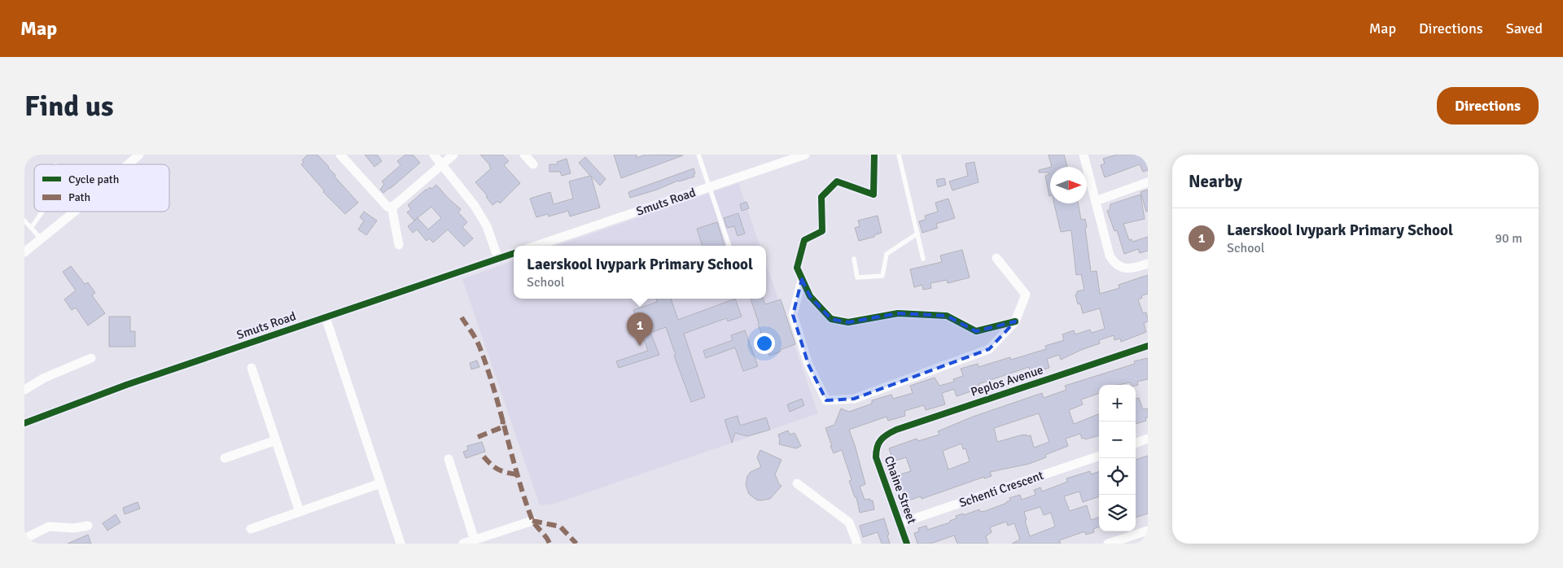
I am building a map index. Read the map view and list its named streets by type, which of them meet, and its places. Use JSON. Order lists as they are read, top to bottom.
{
  "streets": {
    "street": [
      "Smuts Road",
      "Peplos Avenue",
      "Schenti Crescent",
      "Chaine Street"
    ]
  },
  "crossings": [
    ["Peplos Avenue", "Chaine Street"],
    ["Schenti Crescent", "Chaine Street"]
  ],
  "legend": ["Cycle path", "Path"],
  "north": "right",
  "page": {
    "header": "Map",
    "nav": ["Map", "Directions", "Saved"],
    "buttons": "Directions",
    "title": "Find us",
    "heading": "Nearby",
    "list": [
      {
        "mark": "1",
        "name": "Laerskool Ivypark Primary School",
        "note": "School",
        "value": "90 m"
      }
    ],
    "popup": ["Laerskool Ivypark Primary School", "School"],
    "pins": "1",
    "map_buttons": ["+", "−"]
  }
}
